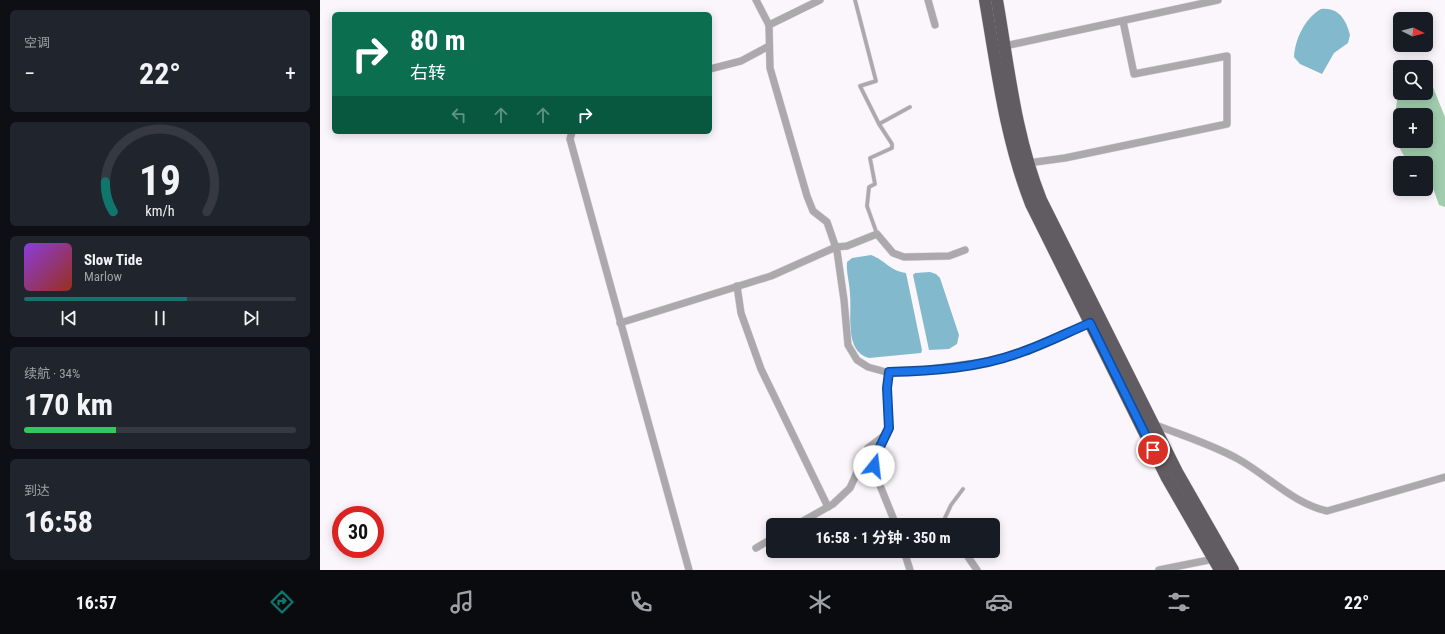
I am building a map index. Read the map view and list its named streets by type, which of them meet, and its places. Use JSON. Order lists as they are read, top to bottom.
{
  "north": "right",
  "page": {
    "tile": [
      "空调",
      ["续航 · 34%", "170 km"],
      ["到达", "16:58"]
    ],
    "map_buttons": ["+", "−"],
    "turn": ["80 m", "右转"],
    "heat": ["−", "22°", "+"],
    "song": ["Slow Tide", "Marlow"],
    "limit": "30",
    "trip": "16:58 · 1 分钟 · 350 m",
    "tabs": ["16:57", "22°"],
    "gauge": ["19", "km/h"]
  }
}
